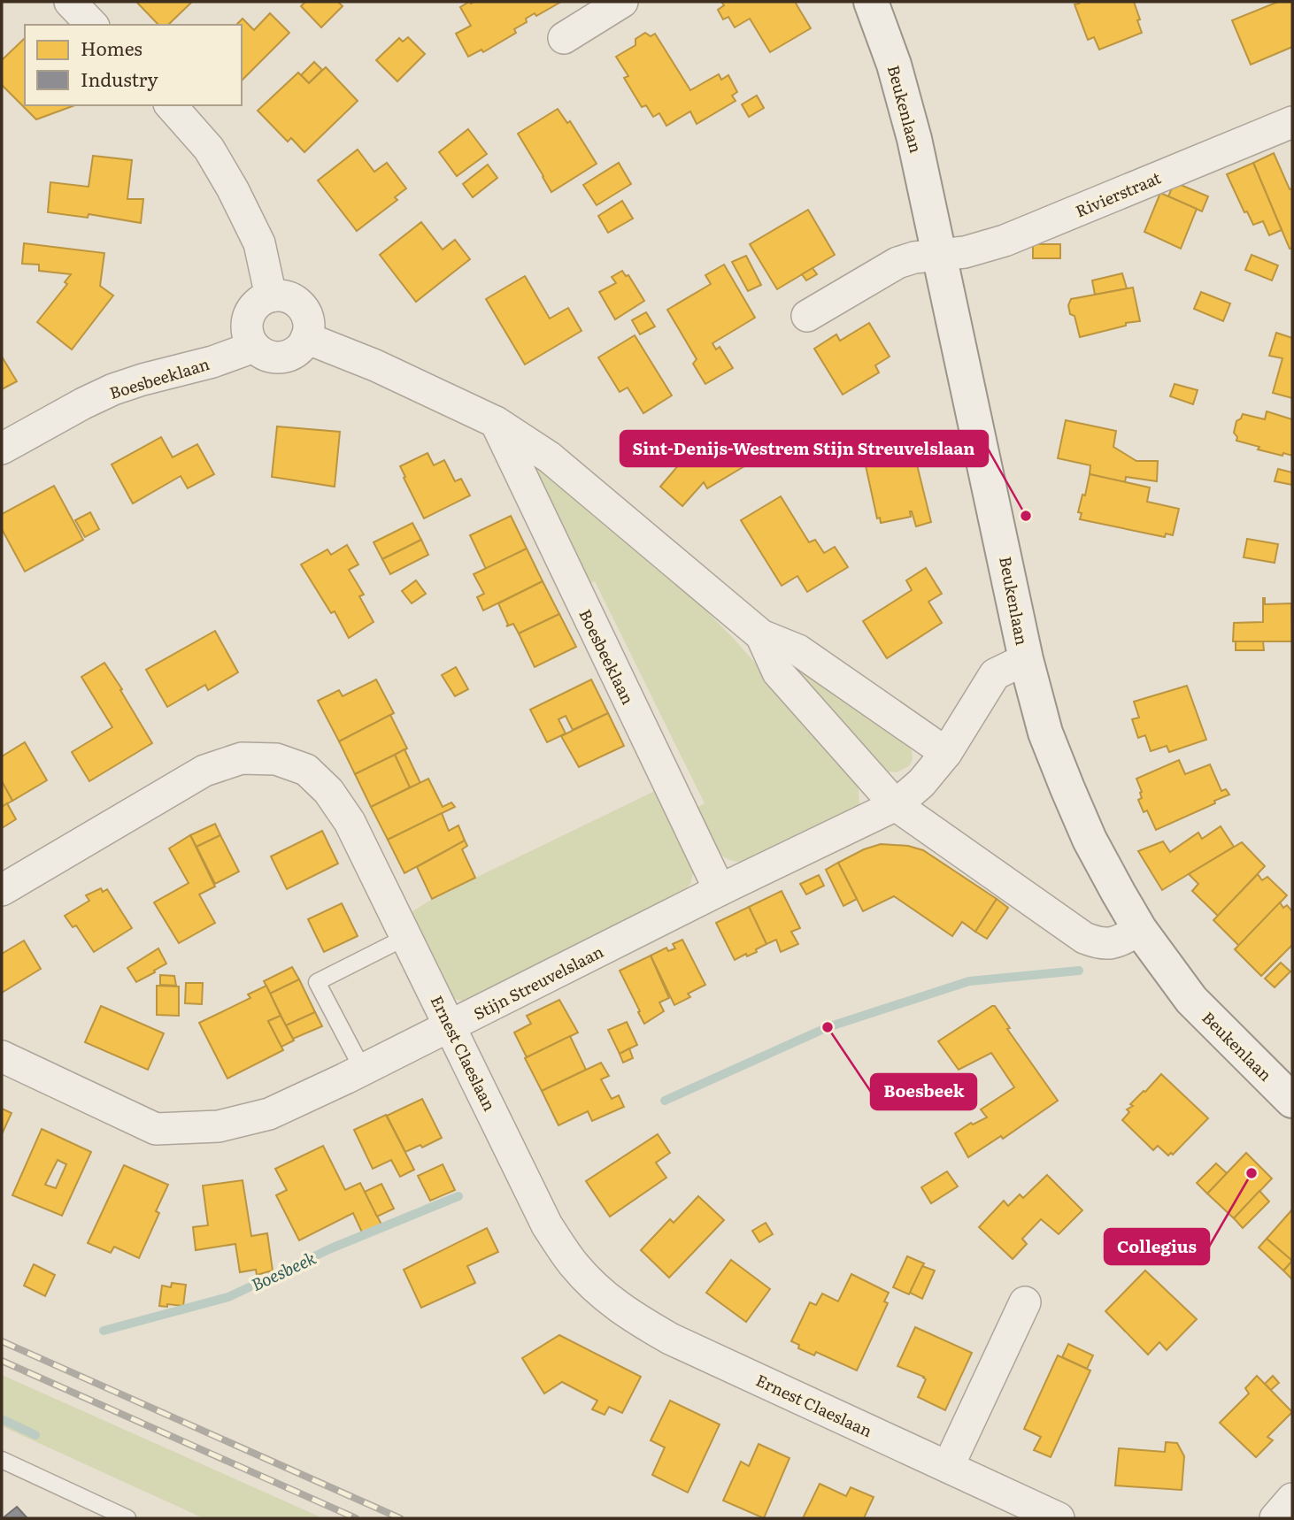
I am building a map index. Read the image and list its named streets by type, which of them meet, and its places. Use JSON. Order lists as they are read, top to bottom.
{
  "streets": {
    "street": [
      "Beukenlaan",
      "Rivierstraat",
      "Boesbeeklaan",
      "Stijn Streuvelslaan",
      "Ernest Claeslaan"
    ]
  },
  "crossings": [
    ["Beukenlaan", "Rivierstraat"],
    ["Boesbeeklaan", "Stijn Streuvelslaan"],
    ["Stijn Streuvelslaan", "Ernest Claeslaan"]
  ],
  "water": ["Boesbeek"],
  "places": ["Sint-Denijs-Westrem Stijn Streuvelslaan", "Boesbeek", "Collegius"],
  "legend": ["Homes", "Industry"]
}
